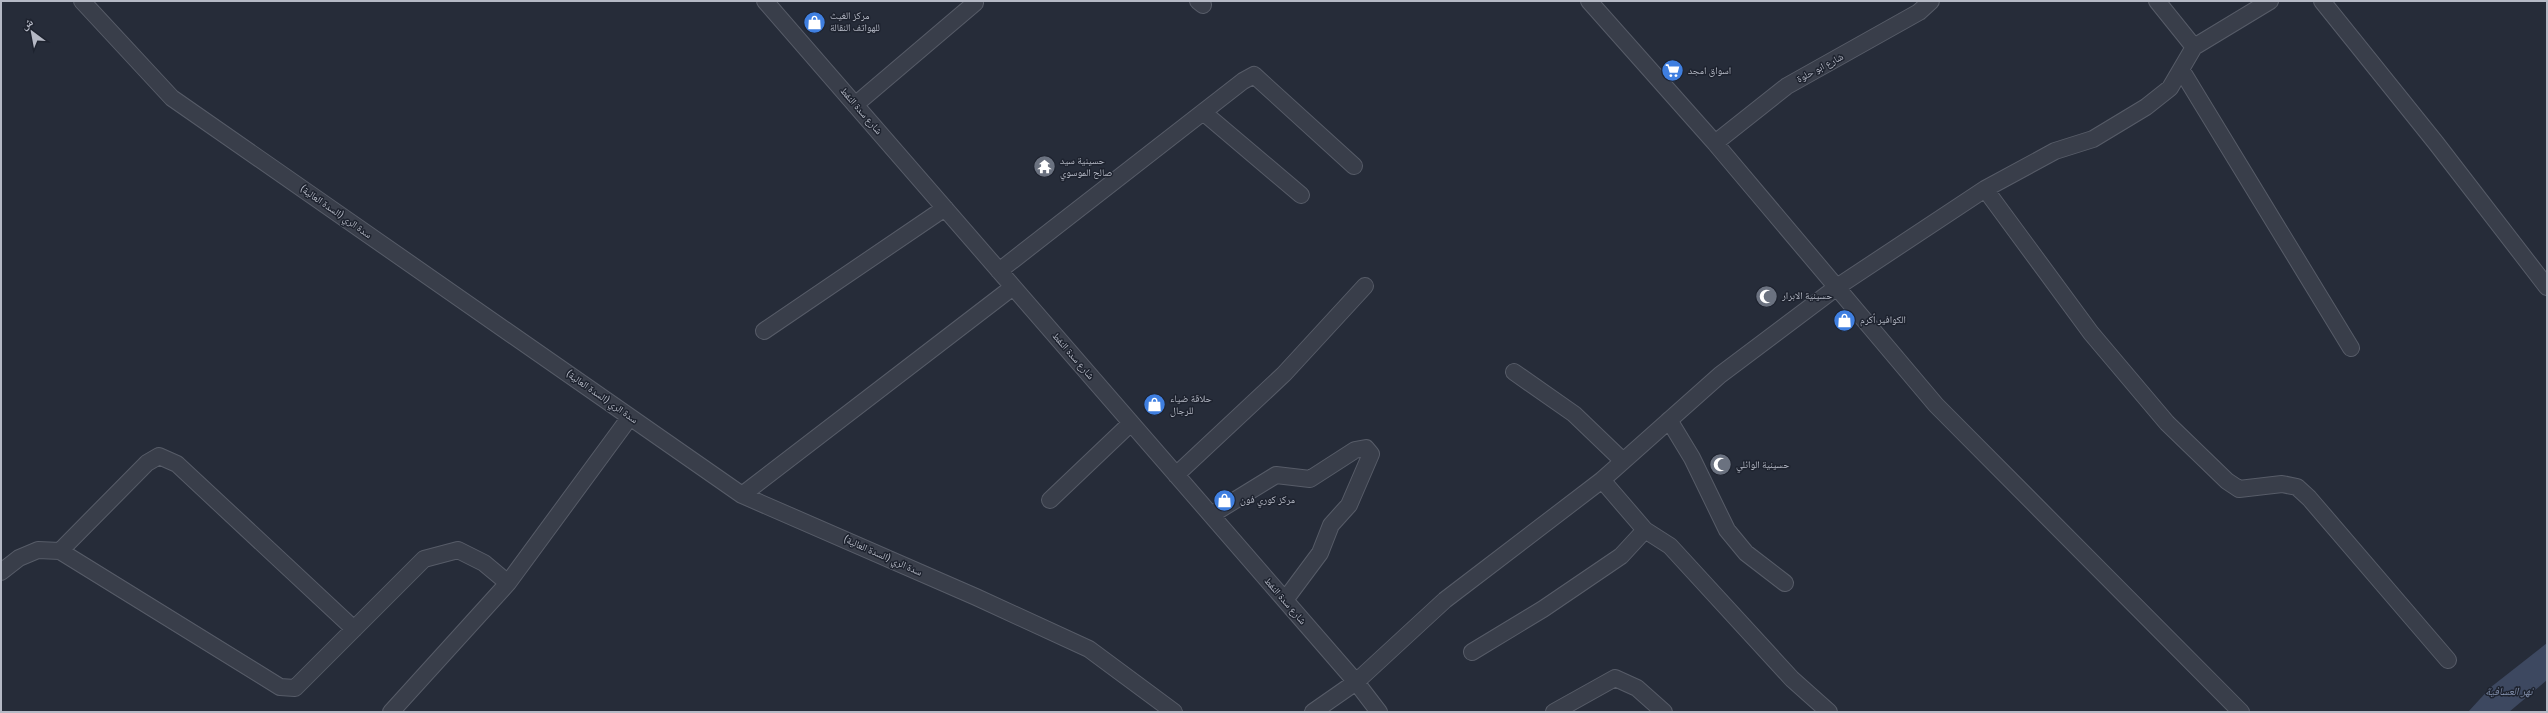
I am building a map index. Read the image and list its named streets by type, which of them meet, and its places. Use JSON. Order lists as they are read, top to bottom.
{
  "streets": {
    "street": ["شارع ابو حلوة", "شارع سدة النفط", "سدة الري (السدة العالية)"]
  },
  "water": ["نهر العسافية"],
  "places": {
    "shop": [
      "مركز الغيث للهواتف النقالة",
      "الكوافير أكرم",
      "حلاقة ضياء للرجال",
      "مركز كوري فون"
    ],
    "supermarket": ["اسواق امجد"],
    "temple": ["حسينية سيد صالح الموسوي"],
    "mosque": ["حسينية الابرار", "حسينية الوائلي"]
  },
  "north": "top left"
}
